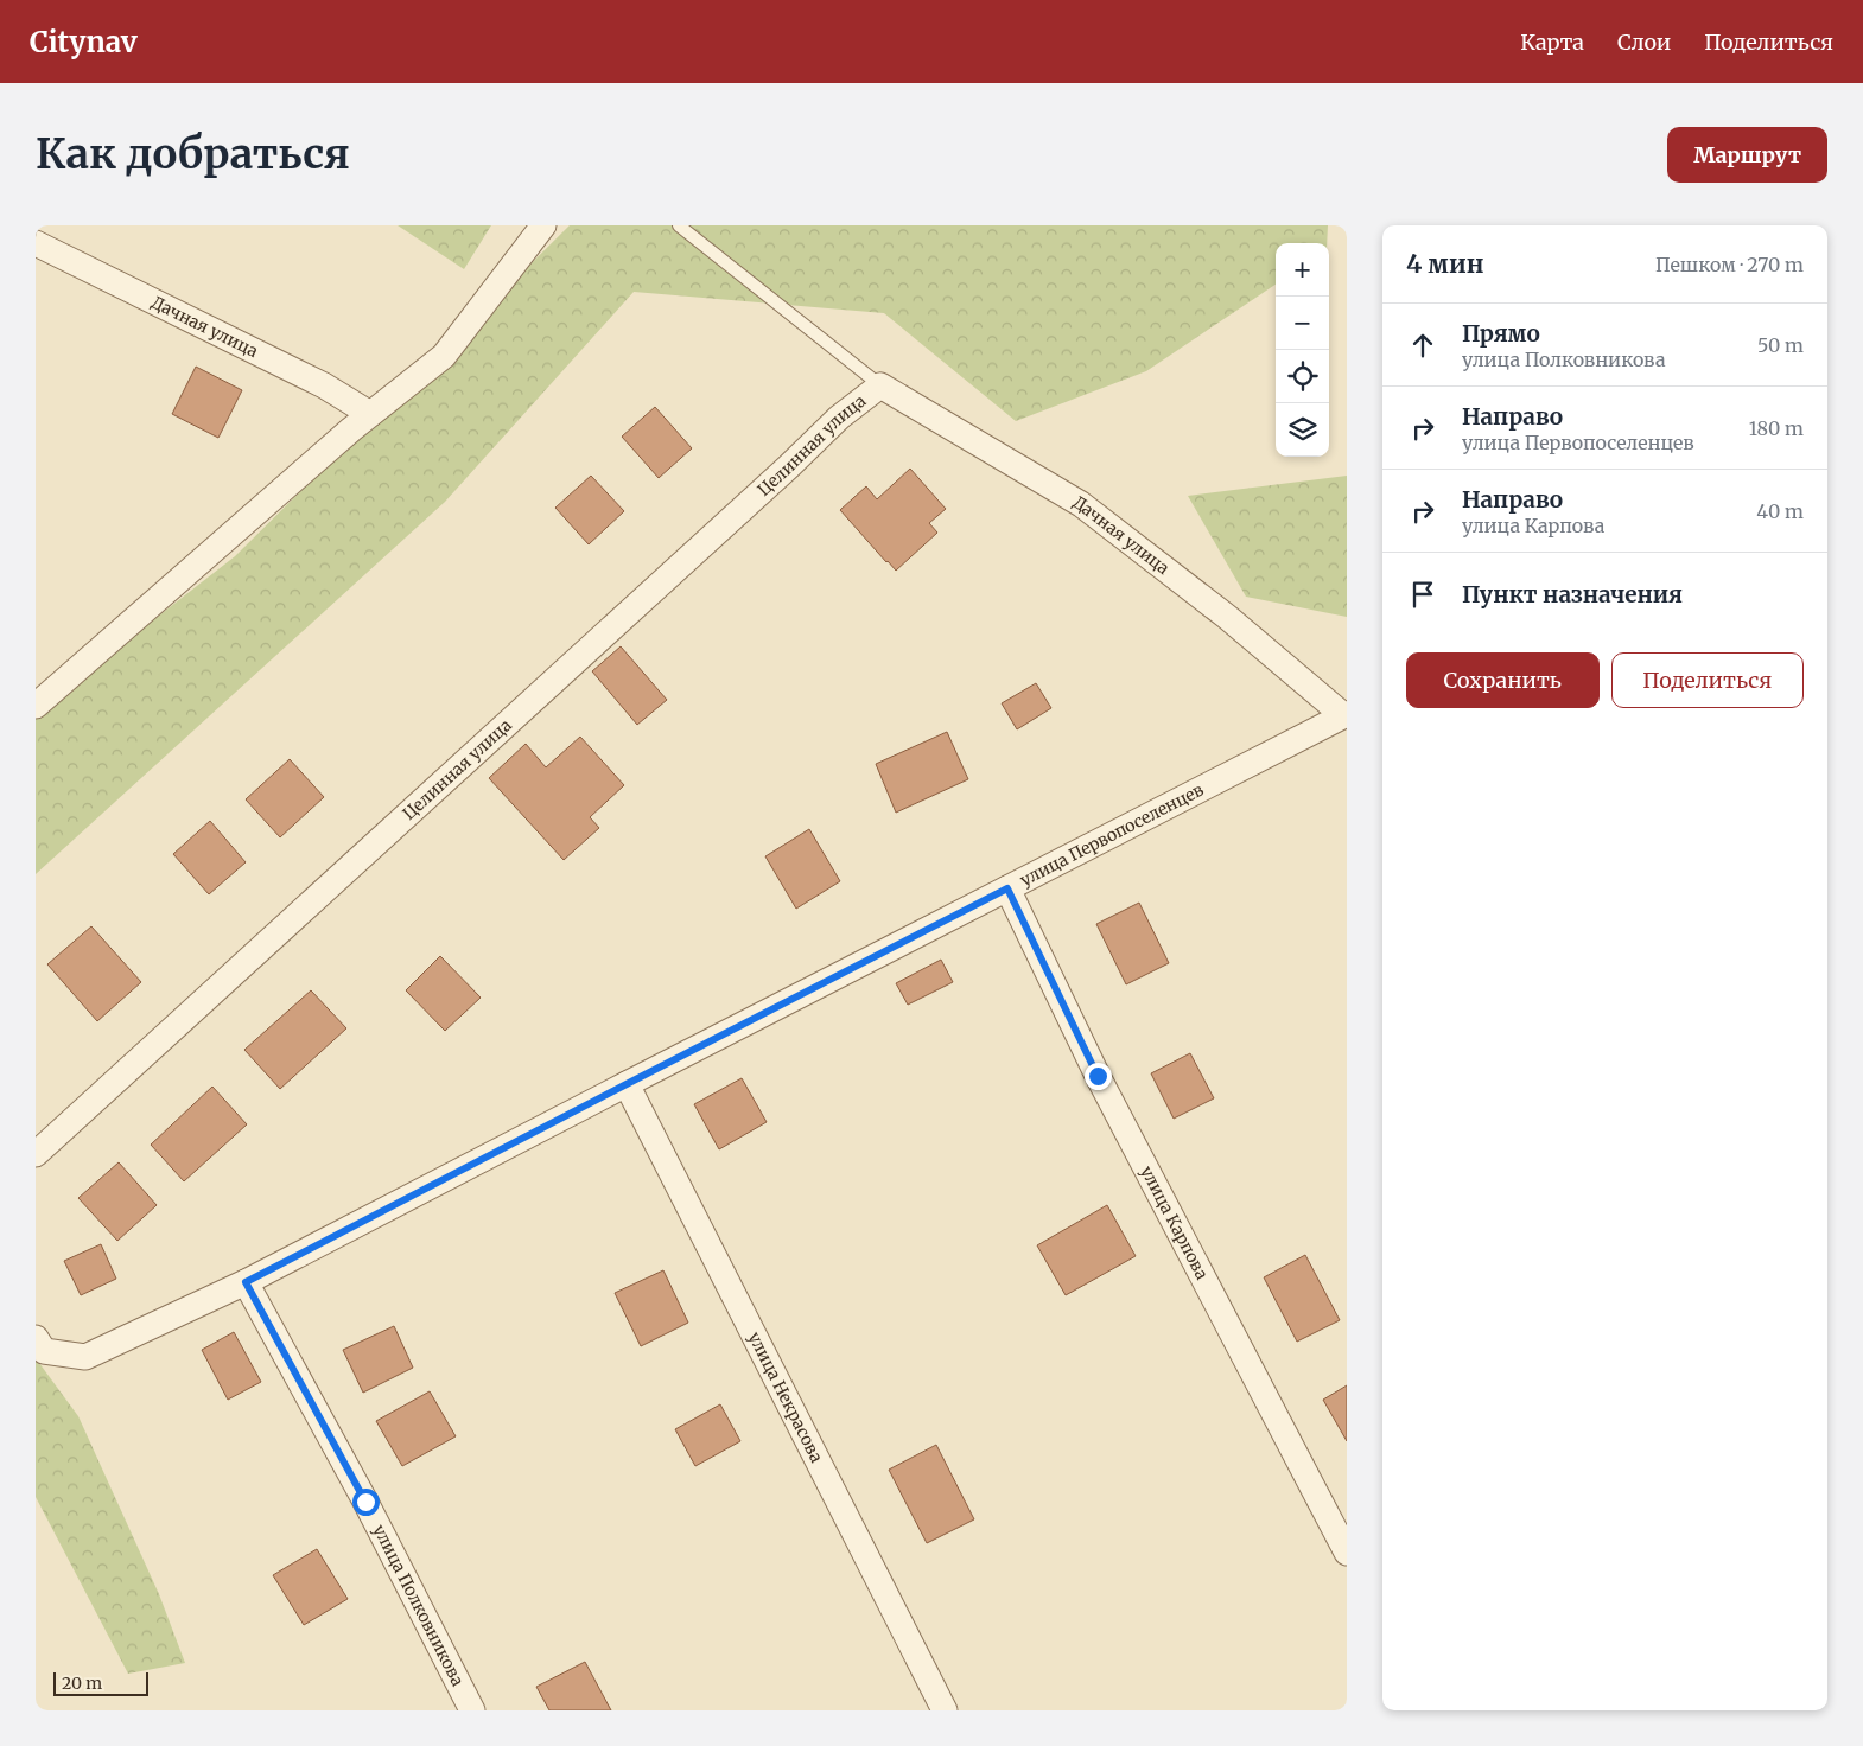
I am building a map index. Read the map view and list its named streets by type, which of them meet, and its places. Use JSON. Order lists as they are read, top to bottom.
{
  "streets": {
    "street": [
      "Дачная улица",
      "Целинная улица",
      "улица Первопоселенцев",
      "улица Карпова",
      "улица Некрасова",
      "улица Полковникова"
    ]
  },
  "crossings": [
    ["Дачная улица", "Целинная улица"],
    ["Дачная улица", "улица Первопоселенцев"],
    ["улица Первопоселенцев", "улица Карпова"],
    ["улица Первопоселенцев", "улица Некрасова"],
    ["улица Первопоселенцев", "улица Полковникова"]
  ],
  "scale_bar": "20 m",
  "page": {
    "header": "Citynav",
    "nav": ["Карта", "Слои", "Поделиться"],
    "buttons": [
      "Маршрут",
      ["Сохранить", "Поделиться"]
    ],
    "title": "Как добраться",
    "heading": ["4 мин", "Пешком · 270 m"],
    "map_buttons": ["+", "−"],
    "list": [
      ["Прямо", "улица Полковникова", "50 m"],
      ["Направо", "улица Первопоселенцев", "180 m"],
      ["Направо", "улица Карпова", "40 m"],
      "Пункт назначения"
    ],
    "scale": "20 m"
  }
}
